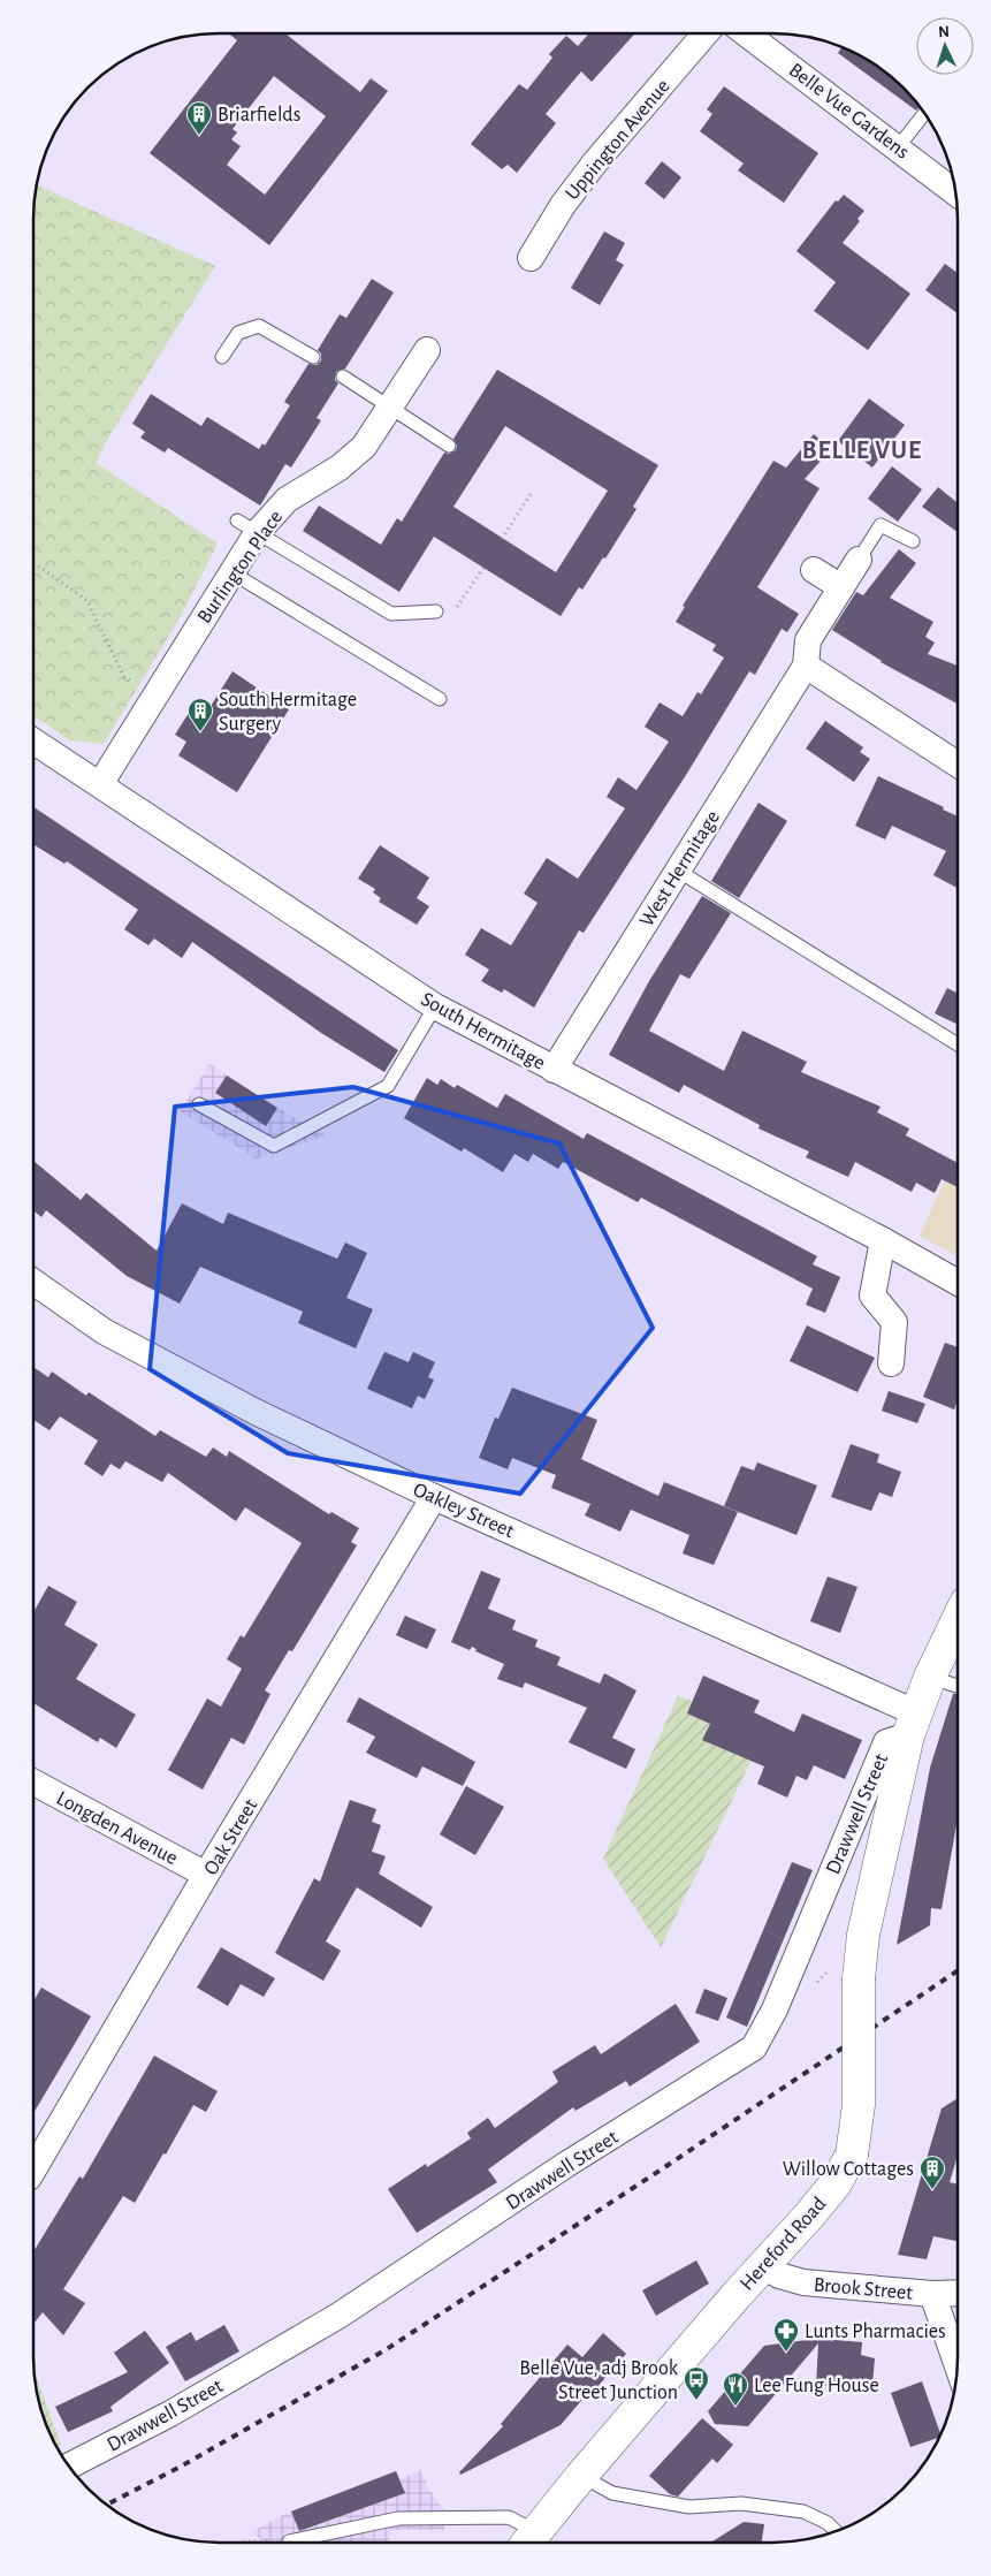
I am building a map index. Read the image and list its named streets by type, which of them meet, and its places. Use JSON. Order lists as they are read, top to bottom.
{
  "streets": {
    "street": [
      "Belle Vue Gardens",
      "Uppington Avenue",
      "Burlington Place",
      "West Hermitage",
      "South Hermitage",
      "Oakley Street",
      "Drawwell Street",
      "Longden Avenue",
      "Oak Street",
      "Hereford Road",
      "Brook Street"
    ]
  },
  "crossings": [
    ["Burlington Place", "South Hermitage"],
    ["West Hermitage", "South Hermitage"],
    ["Oakley Street", "Drawwell Street"],
    ["Oakley Street", "Oak Street"],
    ["Oakley Street", "Hereford Road"],
    ["Drawwell Street", "Hereford Road"],
    ["Longden Avenue", "Oak Street"],
    ["Hereford Road", "Brook Street"]
  ],
  "districts": ["BELLE VUE"],
  "places": {
    "building": ["Briarfields", "South Hermitage Surgery", "Willow Cottages"],
    "pharmacy": ["Lunts Pharmacies"],
    "bus stop": ["Belle Vue, adj Brook Street Junction"],
    "restaurant": ["Lee Fung House"]
  },
  "north": "top"
}
